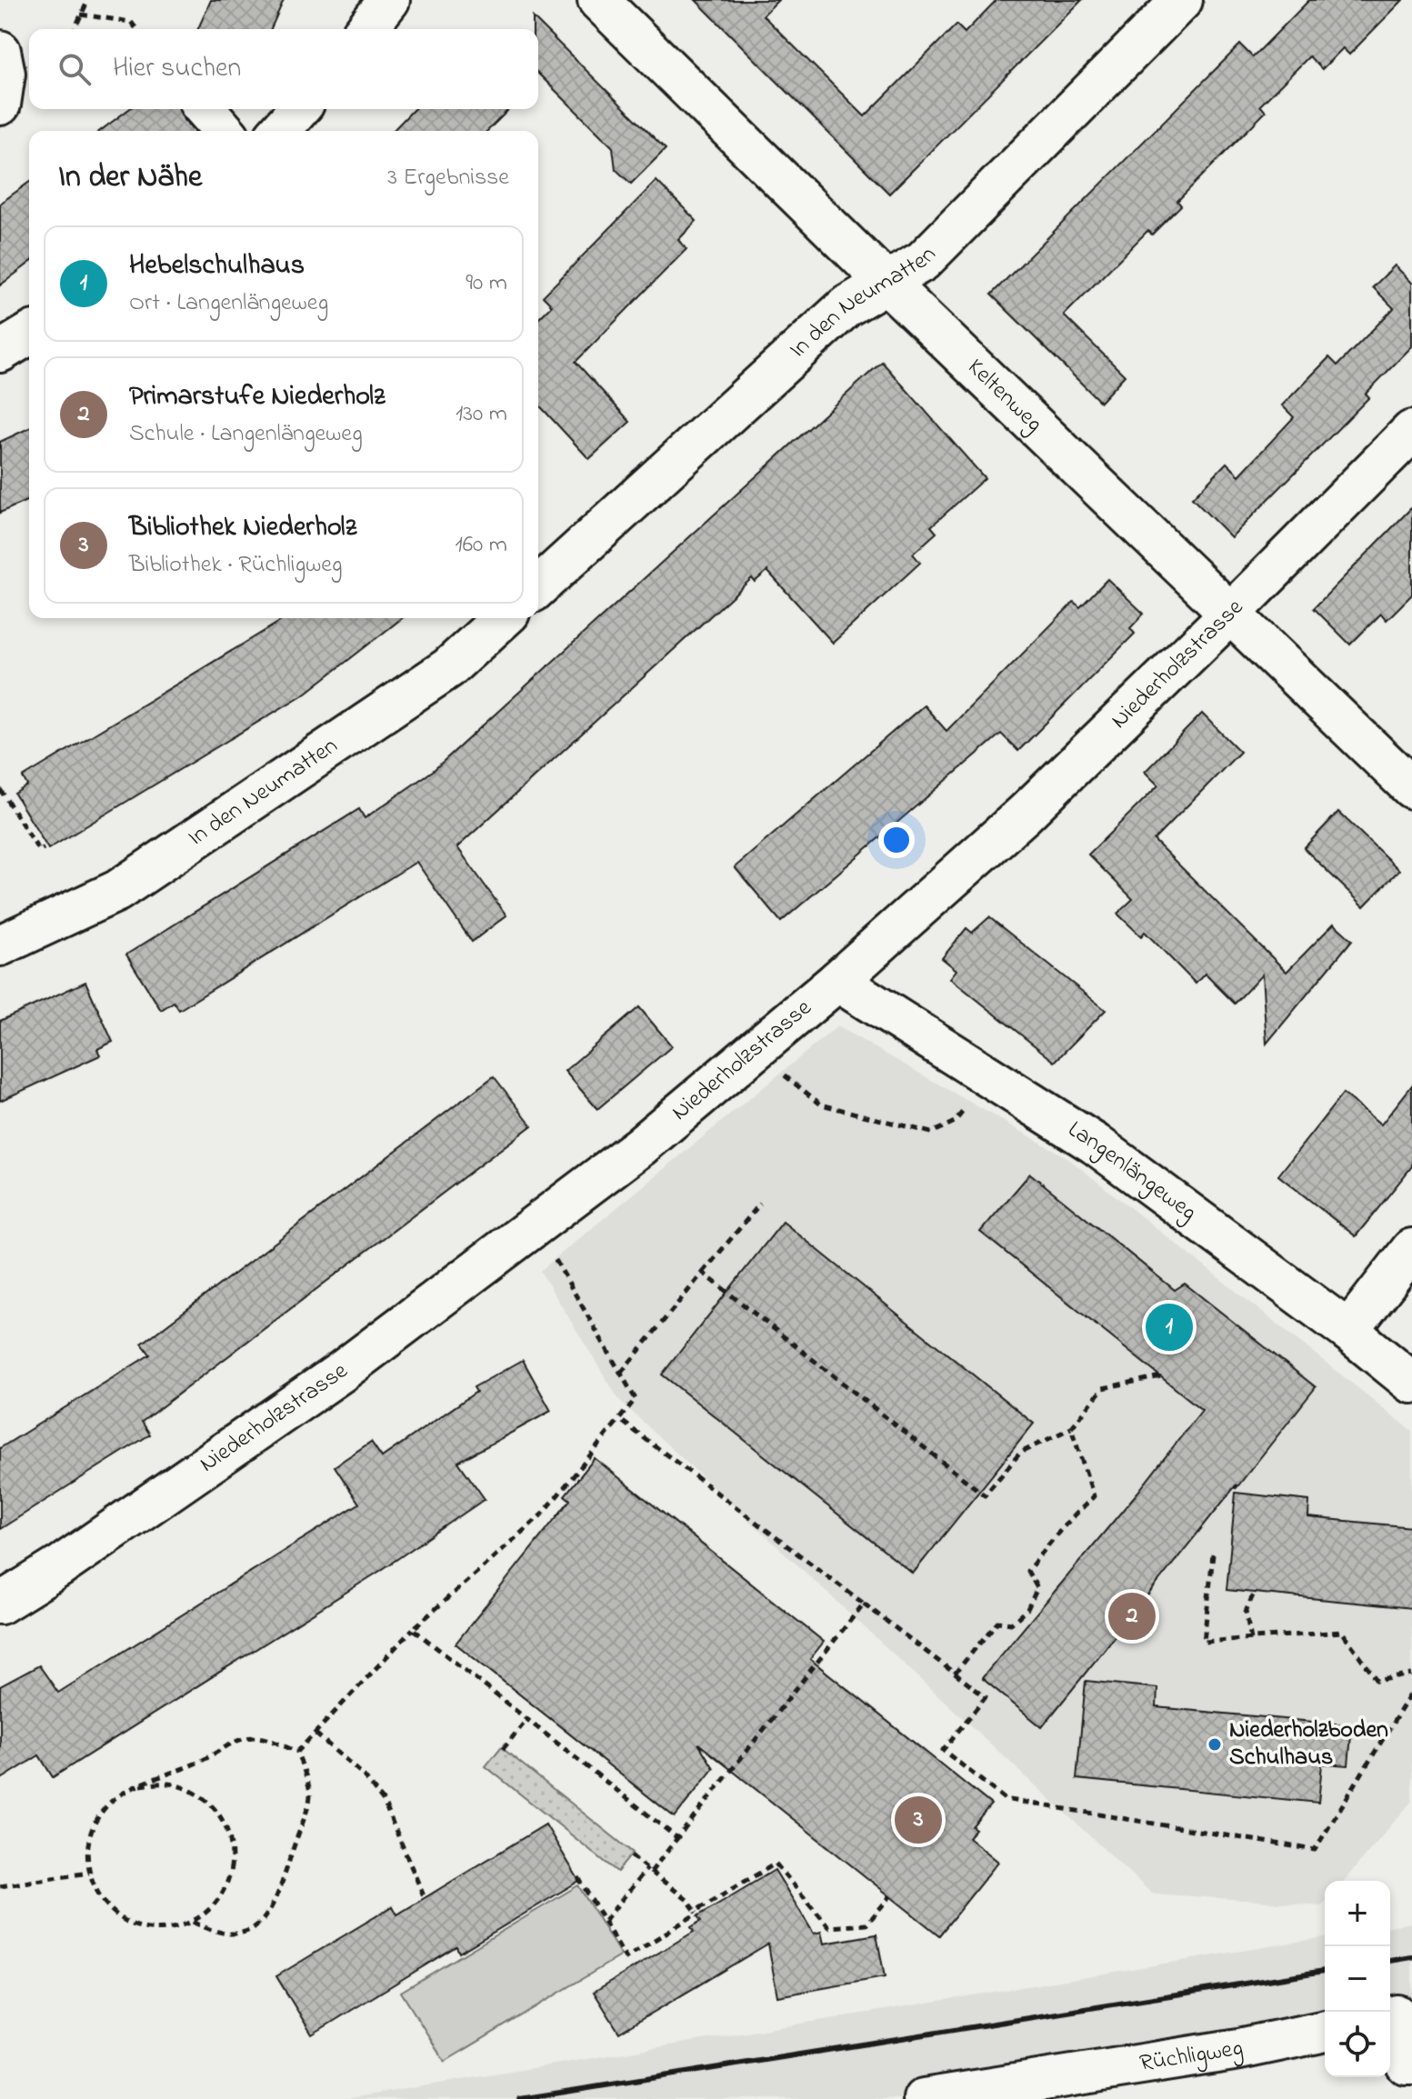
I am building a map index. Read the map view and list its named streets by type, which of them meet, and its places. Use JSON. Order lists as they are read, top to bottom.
{
  "streets": {
    "street": [
      "In den Neumatten",
      "Keltenweg",
      "Niederholzstrasse",
      "Langenlängeweg",
      "Rüchligweg"
    ]
  },
  "crossings": [
    ["In den Neumatten", "Keltenweg"],
    ["Keltenweg", "Niederholzstrasse"],
    ["Niederholzstrasse", "Langenlängeweg"]
  ],
  "places": ["Niederholzboden Schulhaus"],
  "page": {
    "search": "Hier suchen",
    "heading": ["In der Nähe", "3 Ergebnisse"],
    "list": [
      {
        "mark": "1",
        "name": "Hebelschulhaus",
        "note": "Ort · Langenlängeweg",
        "value": "90 m"
      },
      {
        "mark": "2",
        "name": "Primarstufe Niederholz",
        "note": "Schule · Langenlängeweg",
        "value": "130 m"
      },
      {
        "mark": "3",
        "name": "Bibliothek Niederholz",
        "note": "Bibliothek · Rüchligweg",
        "value": "160 m"
      }
    ],
    "pins": ["1", "2", "3"],
    "map_buttons": ["+", "−"]
  }
}
